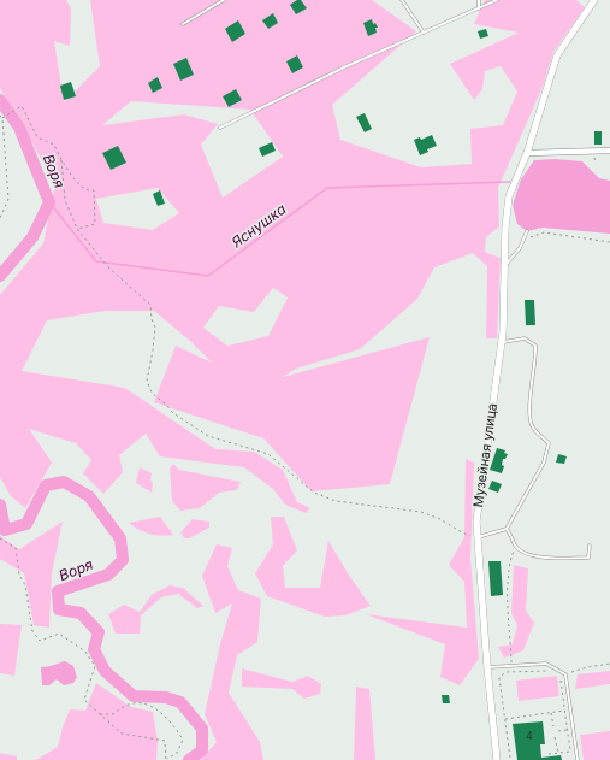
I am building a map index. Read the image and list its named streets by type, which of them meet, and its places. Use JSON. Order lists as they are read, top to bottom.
{
  "streets": {
    "street": ["Музейная улица"]
  },
  "water": ["Воря", "Яснушка"],
  "house_numbers": ["4"]
}
